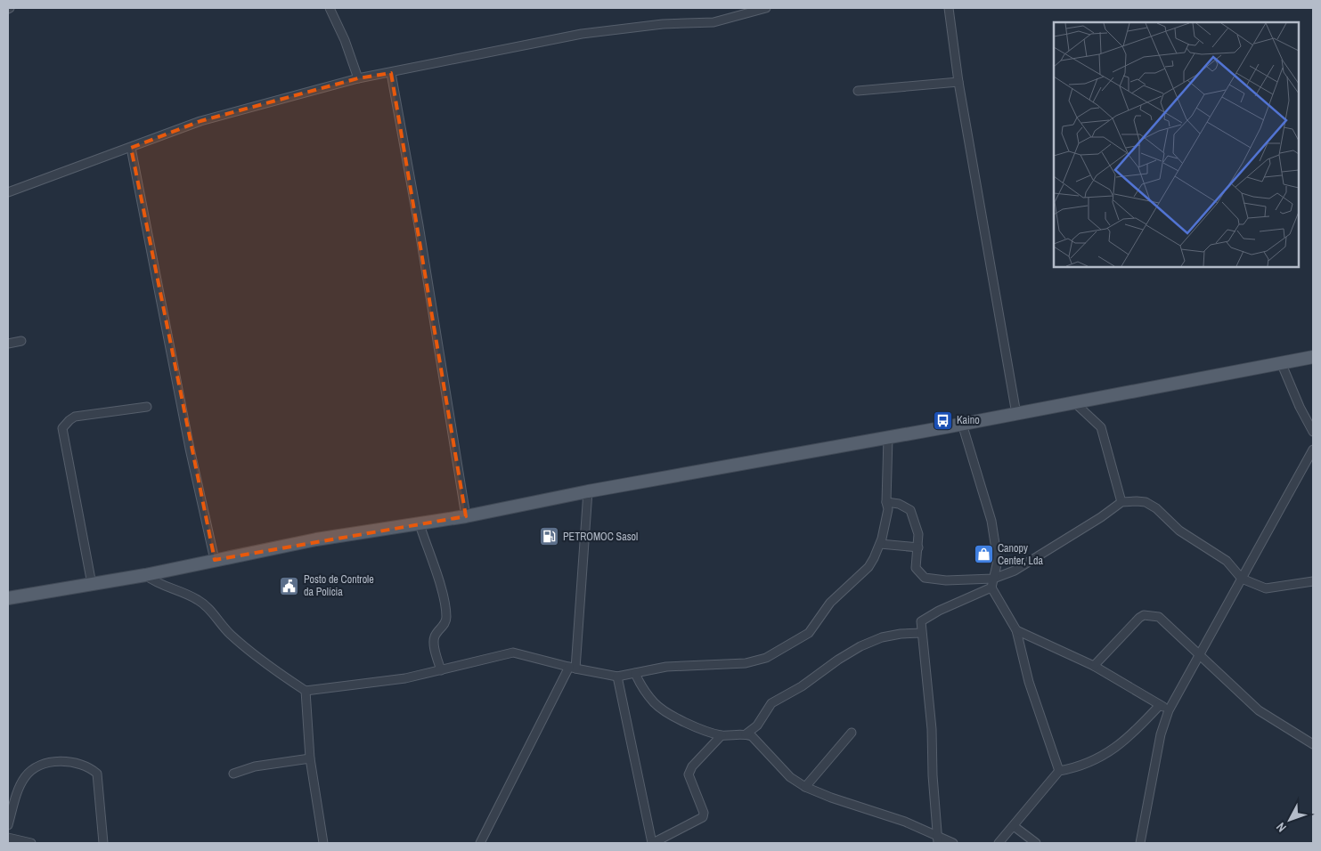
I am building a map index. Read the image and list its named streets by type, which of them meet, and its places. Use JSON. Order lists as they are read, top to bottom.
{
  "places": {
    "bus stop": ["Kaino"],
    "fuel station": ["PETROMOC Sasol"],
    "shop": ["Canopy Center, Lda"],
    "public building": ["Posto de Controle da Polícia"]
  },
  "north": "bottom left"
}
